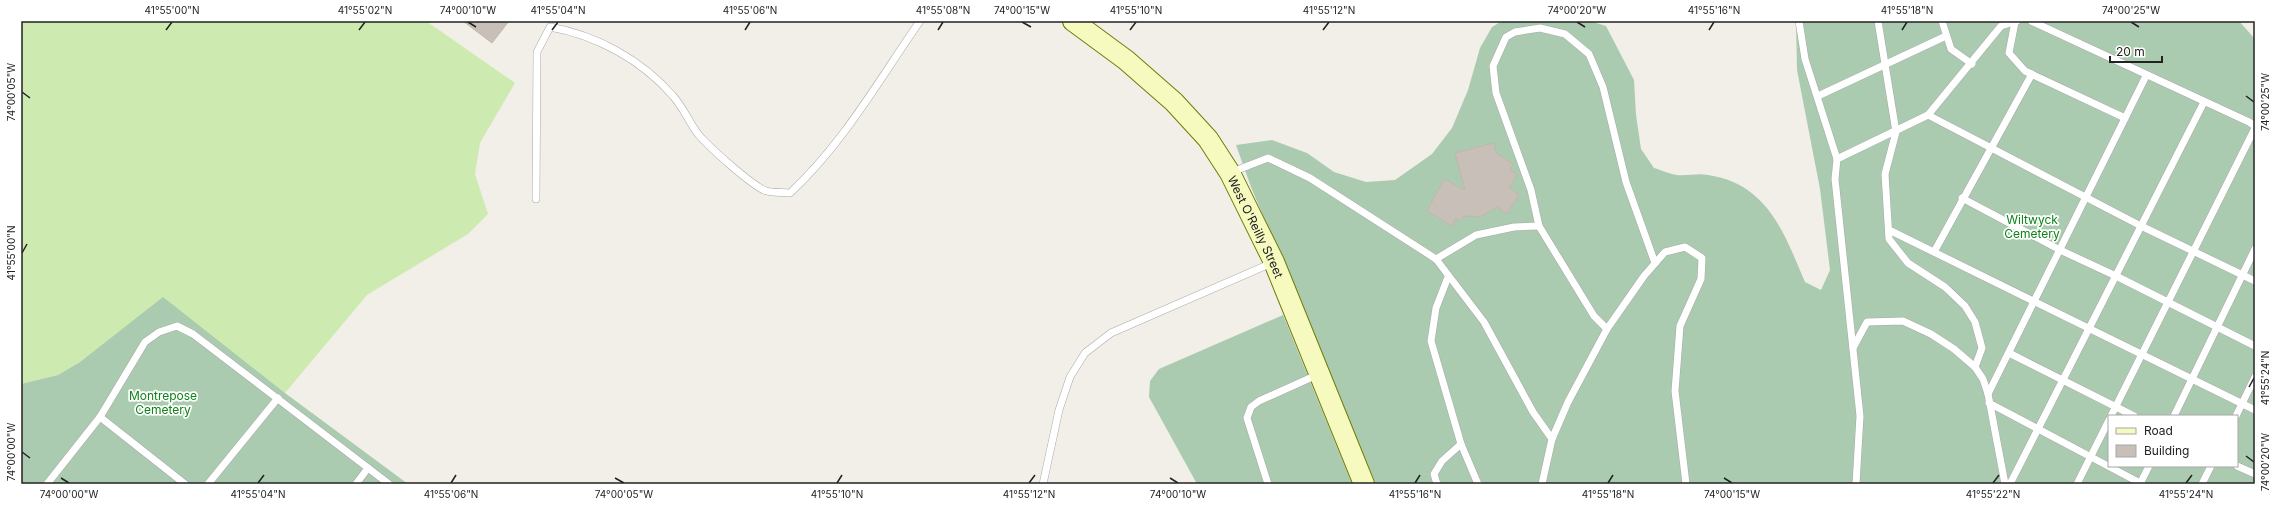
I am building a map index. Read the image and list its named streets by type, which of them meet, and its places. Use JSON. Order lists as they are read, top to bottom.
{
  "streets": {
    "street": ["West O'Reilly Street"]
  },
  "parks": ["Wiltwyck Cemetery", "Montrepose Cemetery"],
  "legend": ["Road", "Building"],
  "scale_bar": "20 m",
  "coordinates": [
    "41°55'00\"N",
    "41°55'02\"N",
    "74°00'10\"W",
    "41°55'04\"N",
    "41°55'06\"N",
    "41°55'08\"N",
    "74°00'15\"W",
    "41°55'10\"N",
    "41°55'12\"N",
    "74°00'20\"W",
    "41°55'16\"N",
    "41°55'18\"N",
    "74°00'25\"W",
    "74°00'05\"W",
    "41°55'24\"N",
    "74°00'00\"W",
    "41°55'22\"N"
  ]
}
